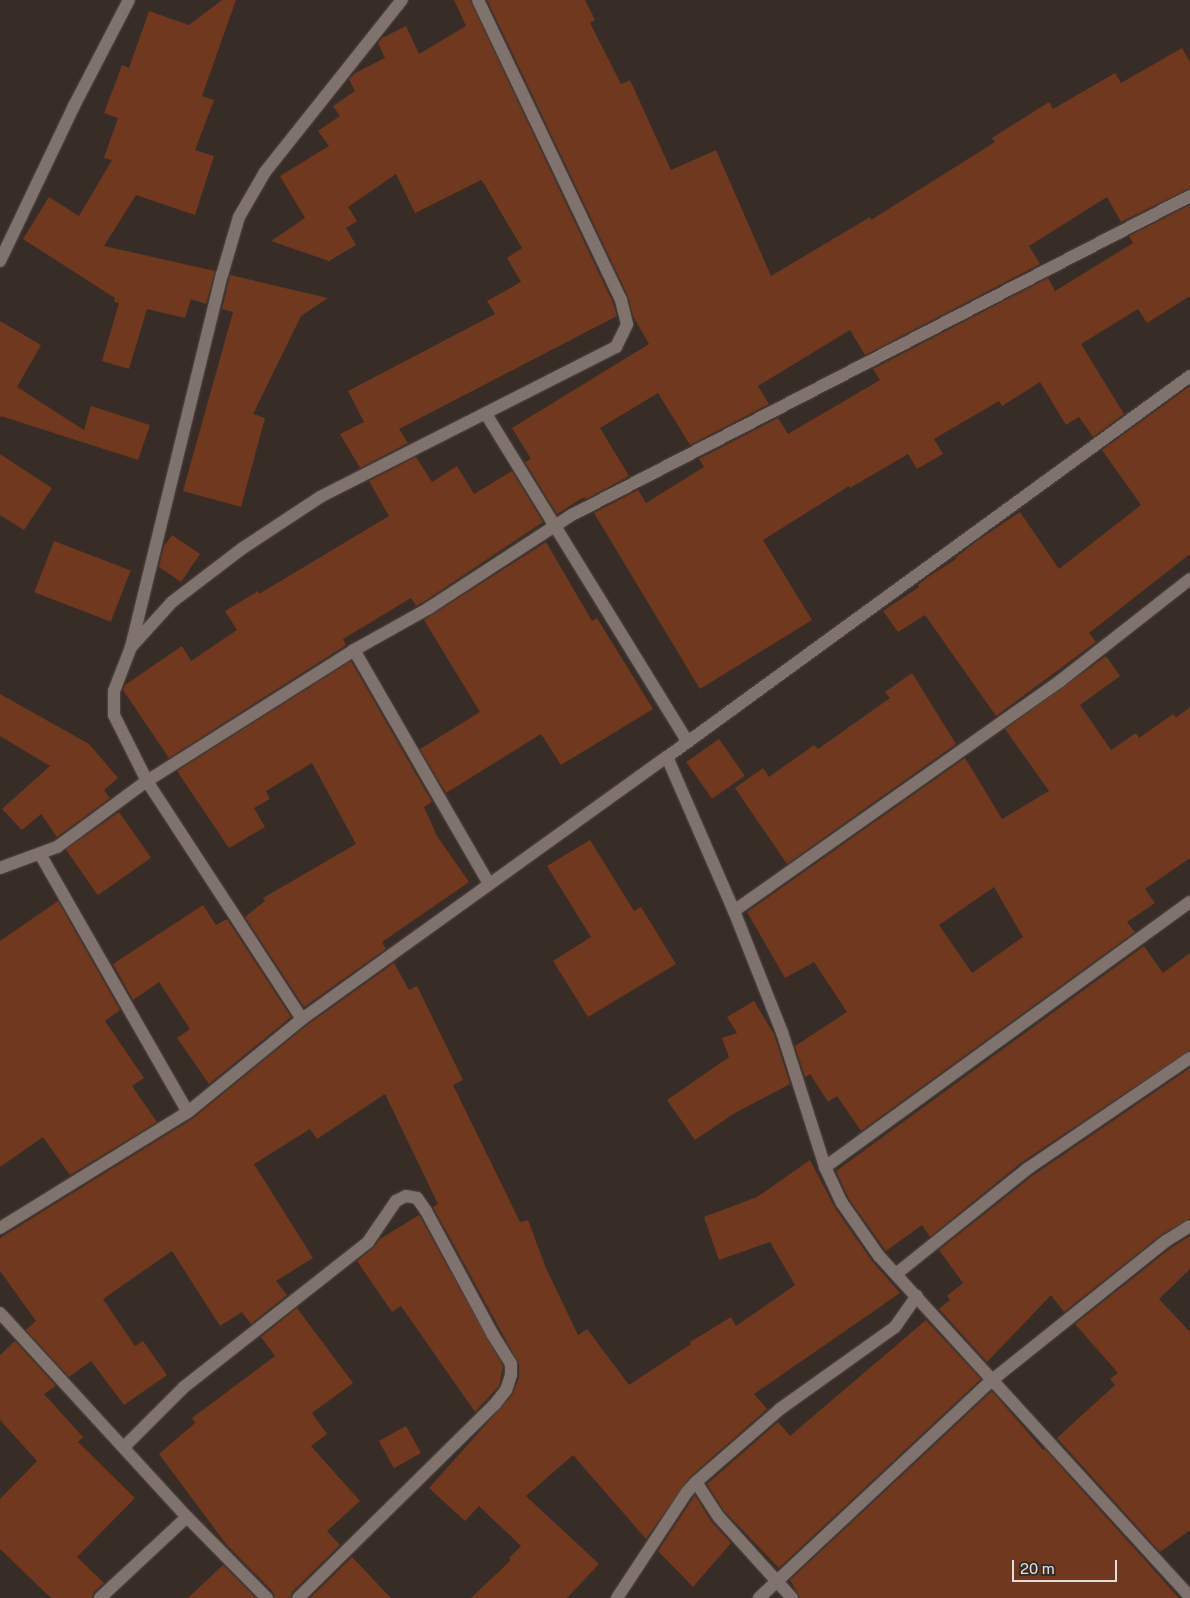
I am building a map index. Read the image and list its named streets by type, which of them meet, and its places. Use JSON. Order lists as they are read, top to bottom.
{
  "scale_bar": "20 m"
}
